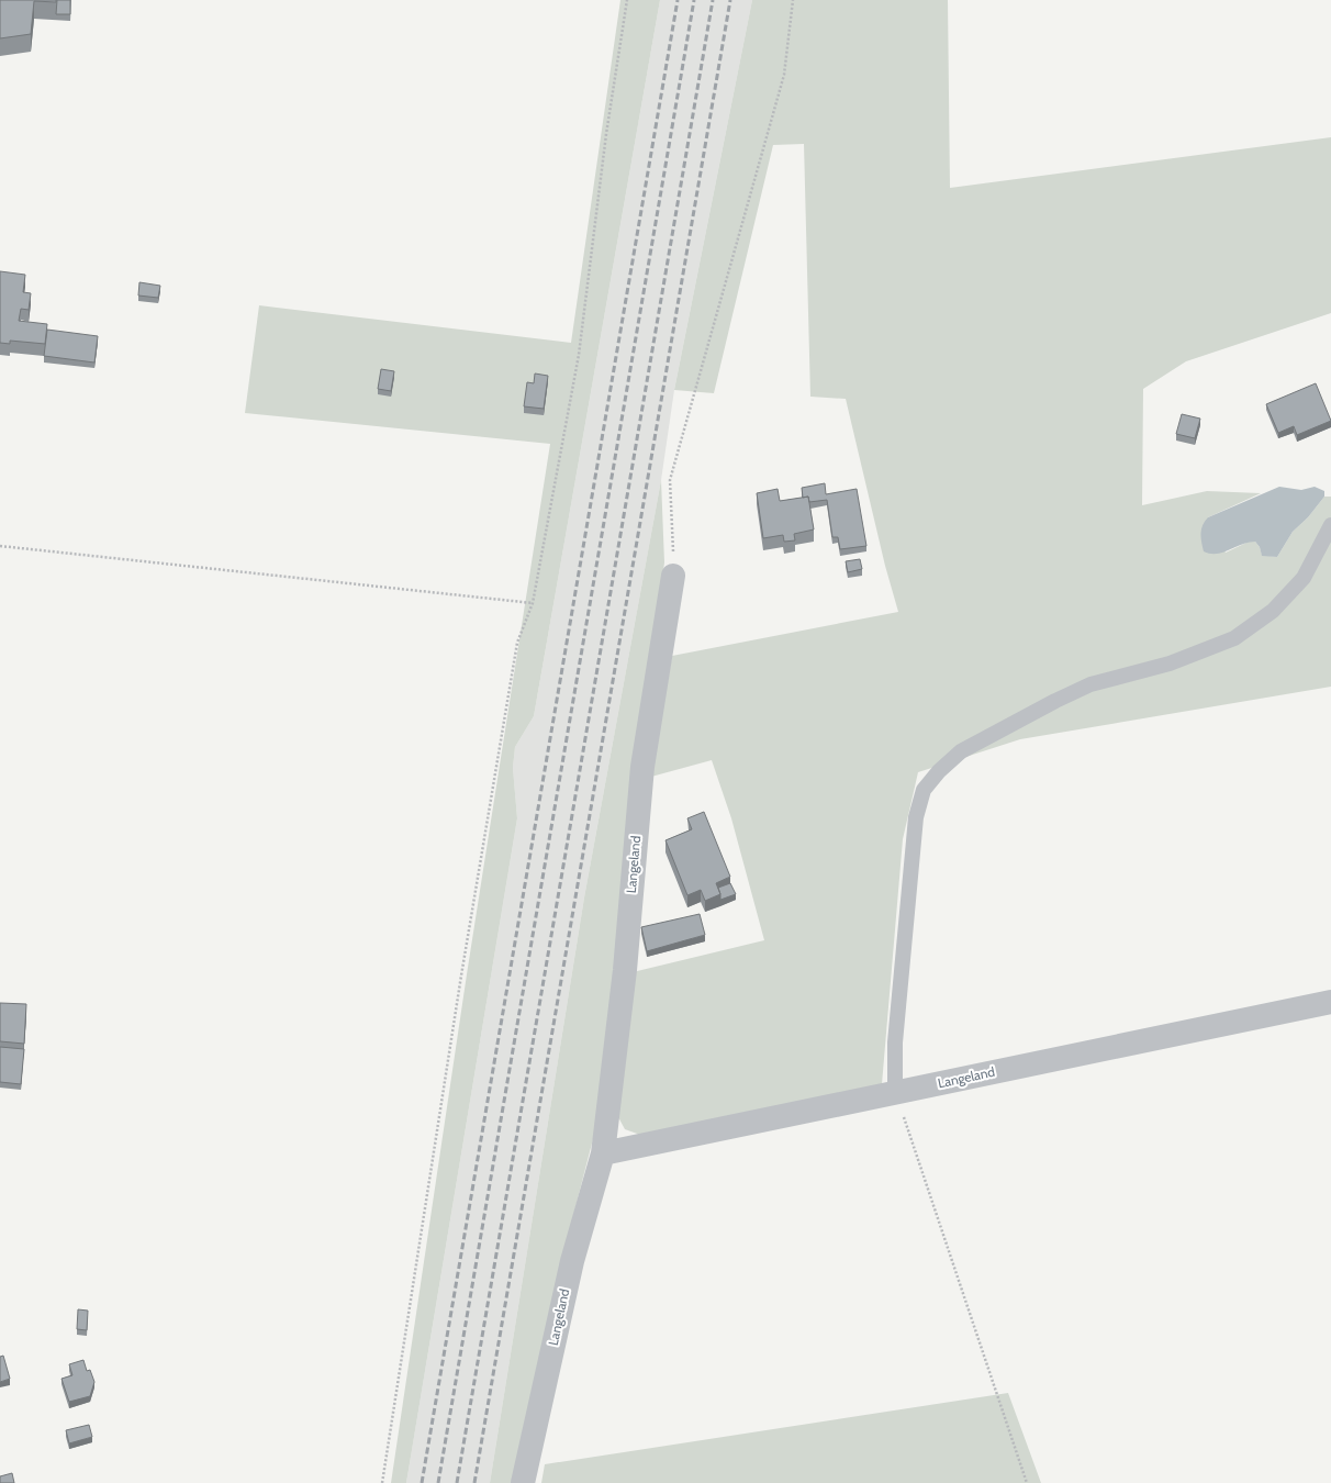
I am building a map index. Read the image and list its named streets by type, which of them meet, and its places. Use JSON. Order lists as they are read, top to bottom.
{
  "streets": {
    "street": ["Langeland"]
  }
}
